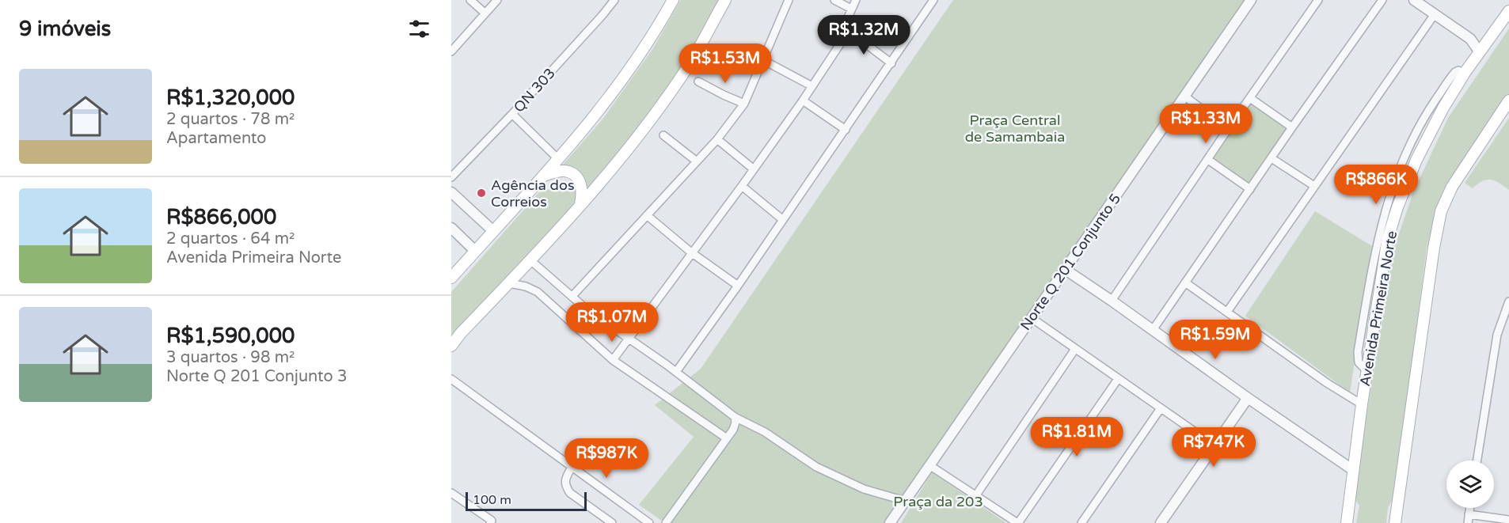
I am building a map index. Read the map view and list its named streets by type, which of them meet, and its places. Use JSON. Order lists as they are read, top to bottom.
{
  "streets": {
    "main road": ["Avenida Primeira Norte"],
    "street": ["QN 303", "Norte Q 201 Conjunto 5"]
  },
  "parks": ["Praça Central de Samambaia", "Praça da 203"],
  "places": ["Agência dos Correios"],
  "scale_bar": "100 m",
  "page": {
    "heading": "9 imóveis",
    "price": [
      "R$1.32M",
      "R$1.53M",
      "R$1.33M",
      "R$866K",
      "R$1.07M",
      "R$1.59M",
      "R$1.81M",
      "R$747K",
      "R$987K"
    ],
    "list": [
      {
        "name": "R$1,320,000",
        "note": "2 quartos · 78 m² · Apartamento"
      },
      {
        "name": "R$866,000",
        "note": "2 quartos · 64 m² · Avenida Primeira Norte"
      },
      {
        "name": "R$1,590,000",
        "note": "3 quartos · 98 m² · Norte Q 201 Conjunto 3"
      }
    ],
    "scale": "100 m"
  }
}
